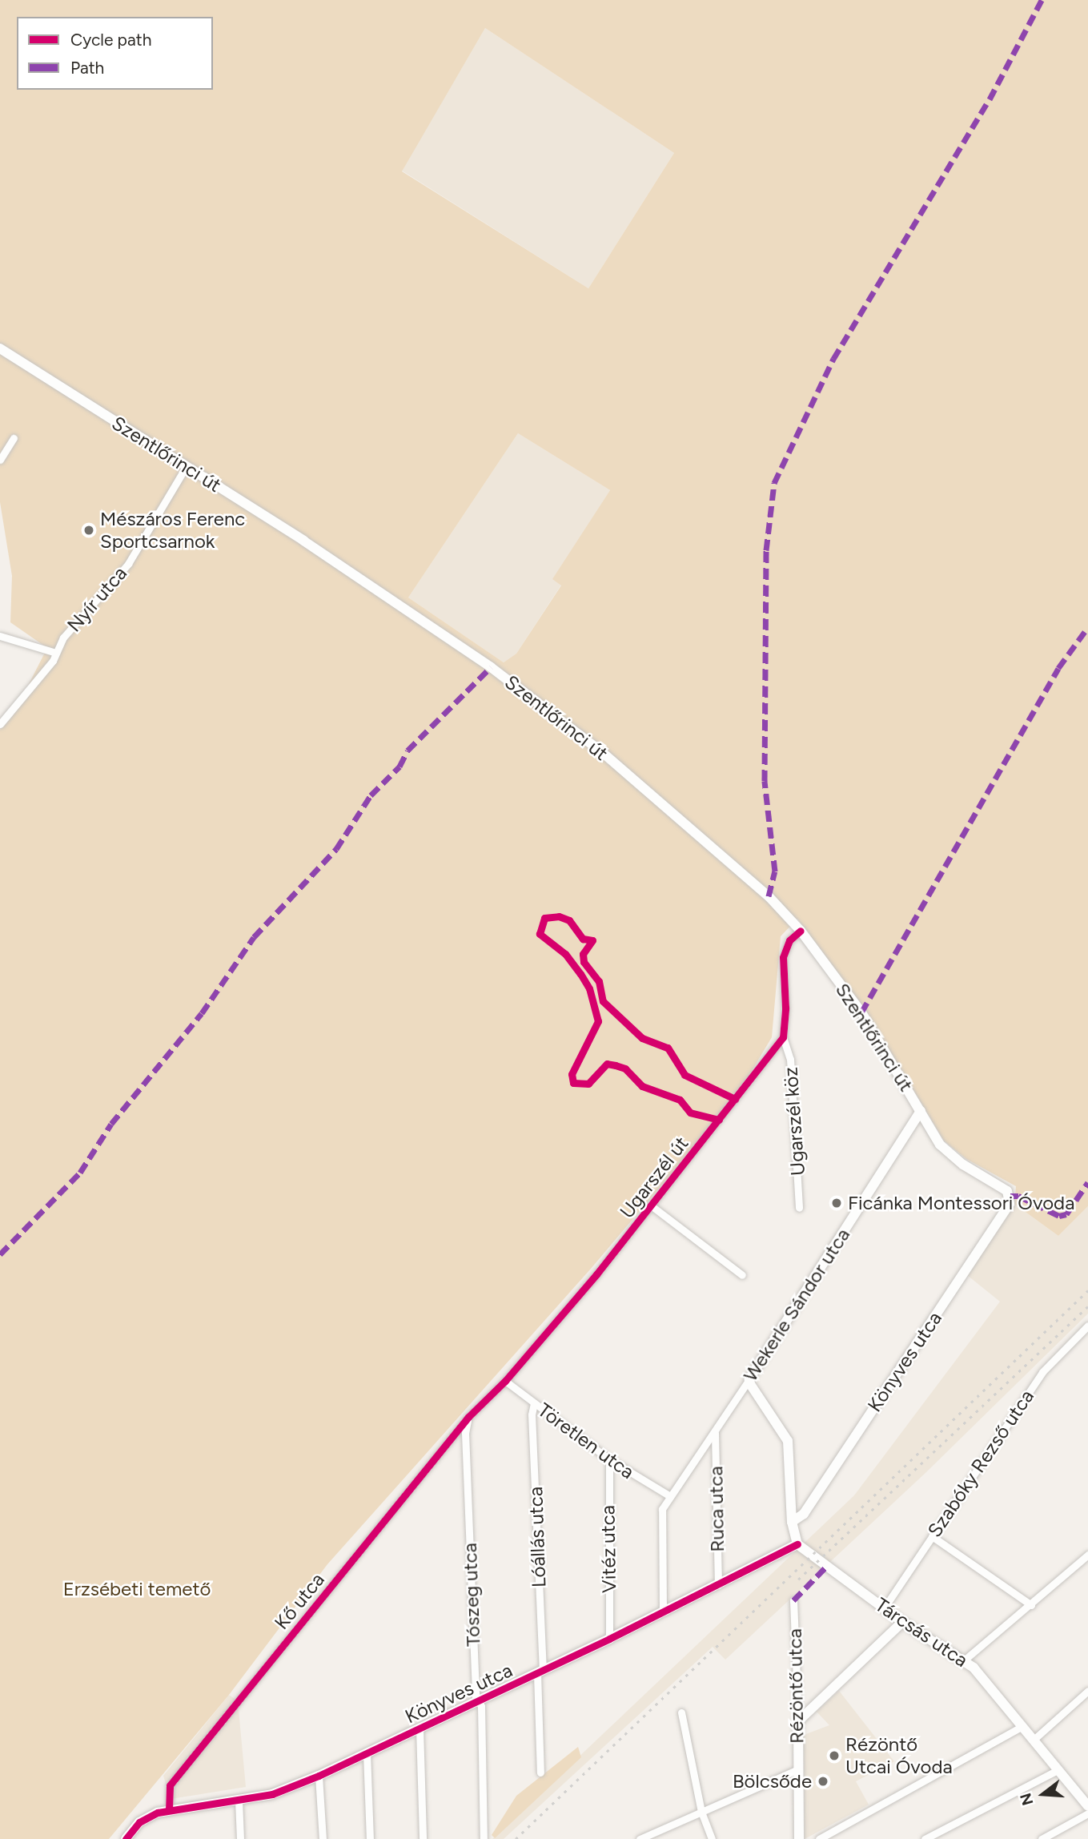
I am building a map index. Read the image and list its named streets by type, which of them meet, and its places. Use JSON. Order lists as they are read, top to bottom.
{
  "streets": {
    "main road": [
      "Szentlőrinci út",
      "Wekerle Sándor utca",
      "Könyves utca",
      "Tárcsás utca",
      "Rézöntő utca"
    ],
    "street": [
      "Nyír utca",
      "Ugarszél köz",
      "Ugarszél út",
      "Töretlen utca",
      "Szabóky Rezső utca",
      "Ruca utca",
      "Lóállás utca",
      "Vitéz utca",
      "Tószeg utca",
      "Kő utca"
    ]
  },
  "crossings": [
    ["Szentlőrinci út", "Nyír utca"],
    ["Szentlőrinci út", "Wekerle Sándor utca"],
    ["Szentlőrinci út", "Könyves utca"],
    ["Ugarszél köz", "Ugarszél út"],
    ["Ugarszél út", "Töretlen utca"],
    ["Ugarszél út", "Tószeg utca"],
    ["Ugarszél út", "Kő utca"],
    ["Wekerle Sándor utca", "Könyves utca"],
    ["Wekerle Sándor utca", "Töretlen utca"],
    ["Wekerle Sándor utca", "Ruca utca"],
    ["Könyves utca", "Ruca utca"],
    ["Könyves utca", "Lóállás utca"],
    ["Könyves utca", "Vitéz utca"],
    ["Könyves utca", "Tószeg utca"],
    ["Könyves utca", "Kő utca"],
    ["Könyves utca", "Tárcsás utca"],
    ["Töretlen utca", "Lóállás utca"],
    ["Töretlen utca", "Vitéz utca"],
    ["Szabóky Rezső utca", "Tárcsás utca"],
    ["Tószeg utca", "Kő utca"]
  ],
  "parks": ["Erzsébeti temető"],
  "places": [
    "Mészáros Ferenc Sportcsarnok",
    "Ficánka Montessori Óvoda",
    "Rézöntő Utcai Óvoda",
    "Bölcsőde"
  ],
  "legend": ["Cycle path", "Path"],
  "north": "left"
}
